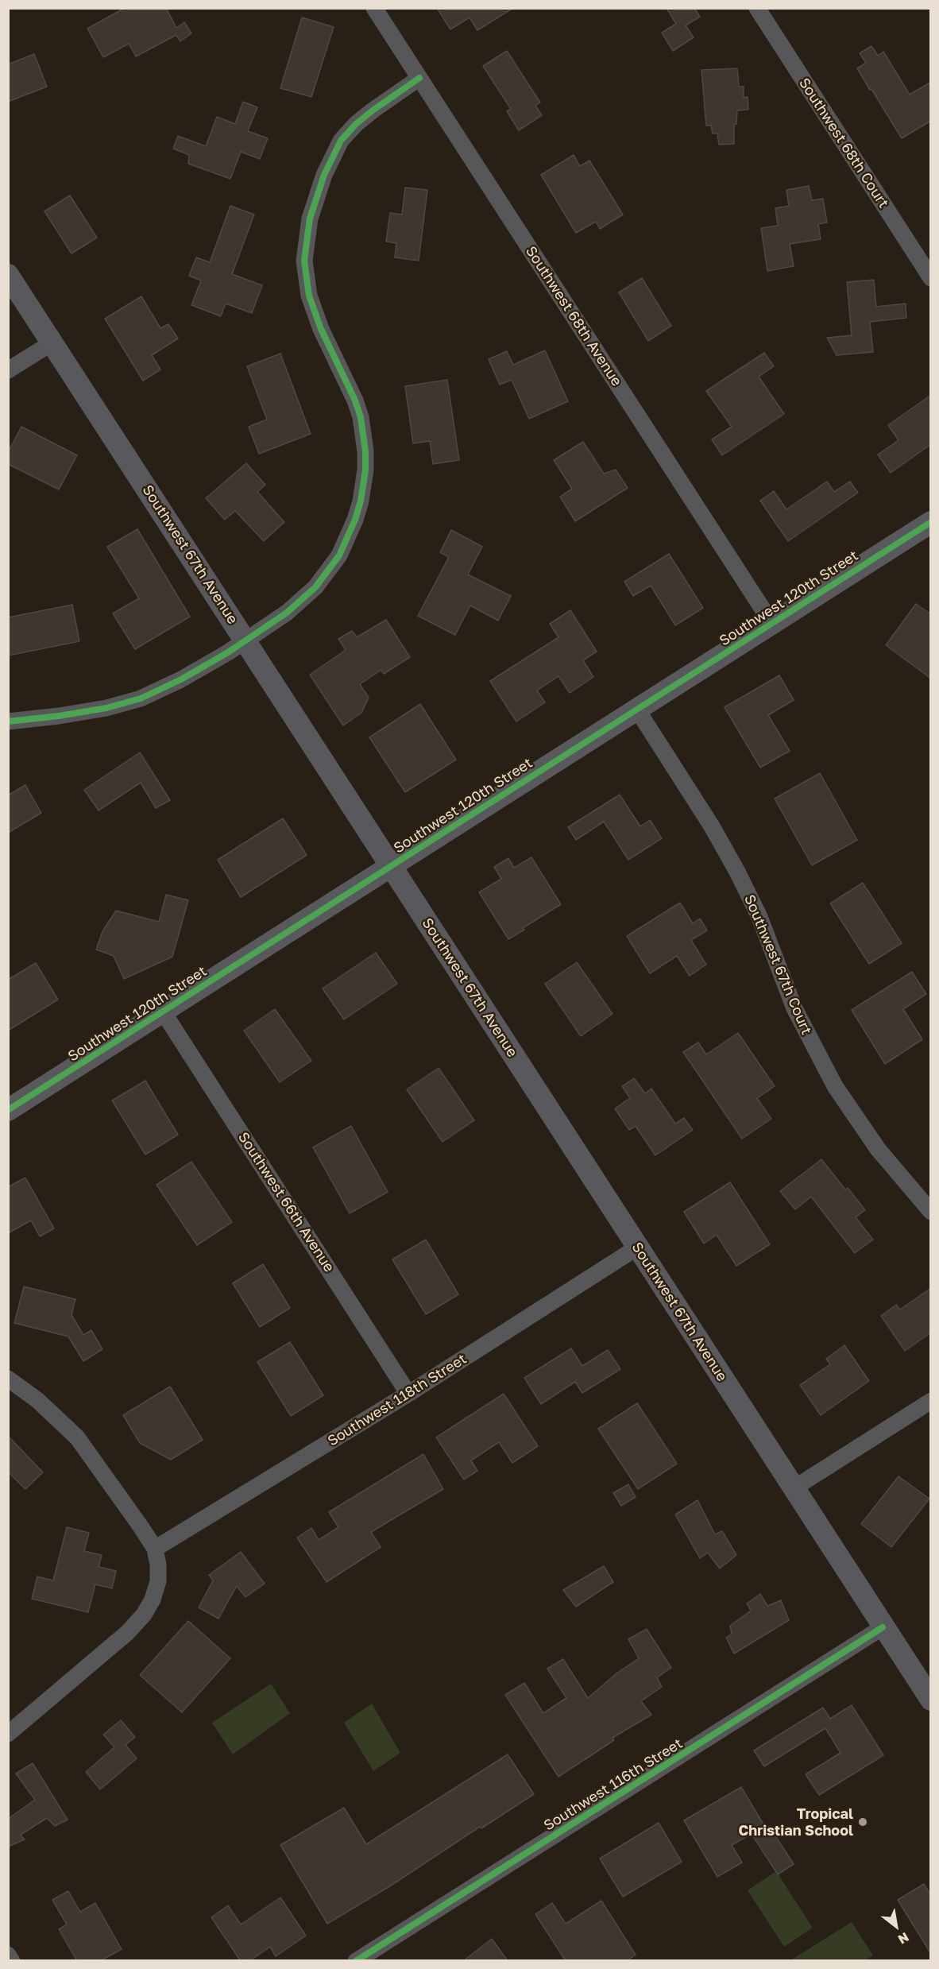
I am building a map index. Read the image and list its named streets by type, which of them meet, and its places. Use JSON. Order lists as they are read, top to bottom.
{
  "streets": {
    "main road": ["Southwest 67th Avenue", "Southwest 120th Street"],
    "street": [
      "Southwest 68th Court",
      "Southwest 68th Avenue",
      "Southwest 67th Court",
      "Southwest 66th Avenue",
      "Southwest 118th Street",
      "Southwest 116th Street"
    ]
  },
  "crossings": [
    ["Southwest 68th Avenue", "Southwest 120th Street"],
    ["Southwest 67th Avenue", "Southwest 120th Street"],
    ["Southwest 67th Avenue", "Southwest 118th Street"],
    ["Southwest 67th Avenue", "Southwest 116th Street"],
    ["Southwest 120th Street", "Southwest 67th Court"],
    ["Southwest 120th Street", "Southwest 66th Avenue"],
    ["Southwest 66th Avenue", "Southwest 118th Street"]
  ],
  "places": ["Tropical Christian School"],
  "north": "bottom right"
}
